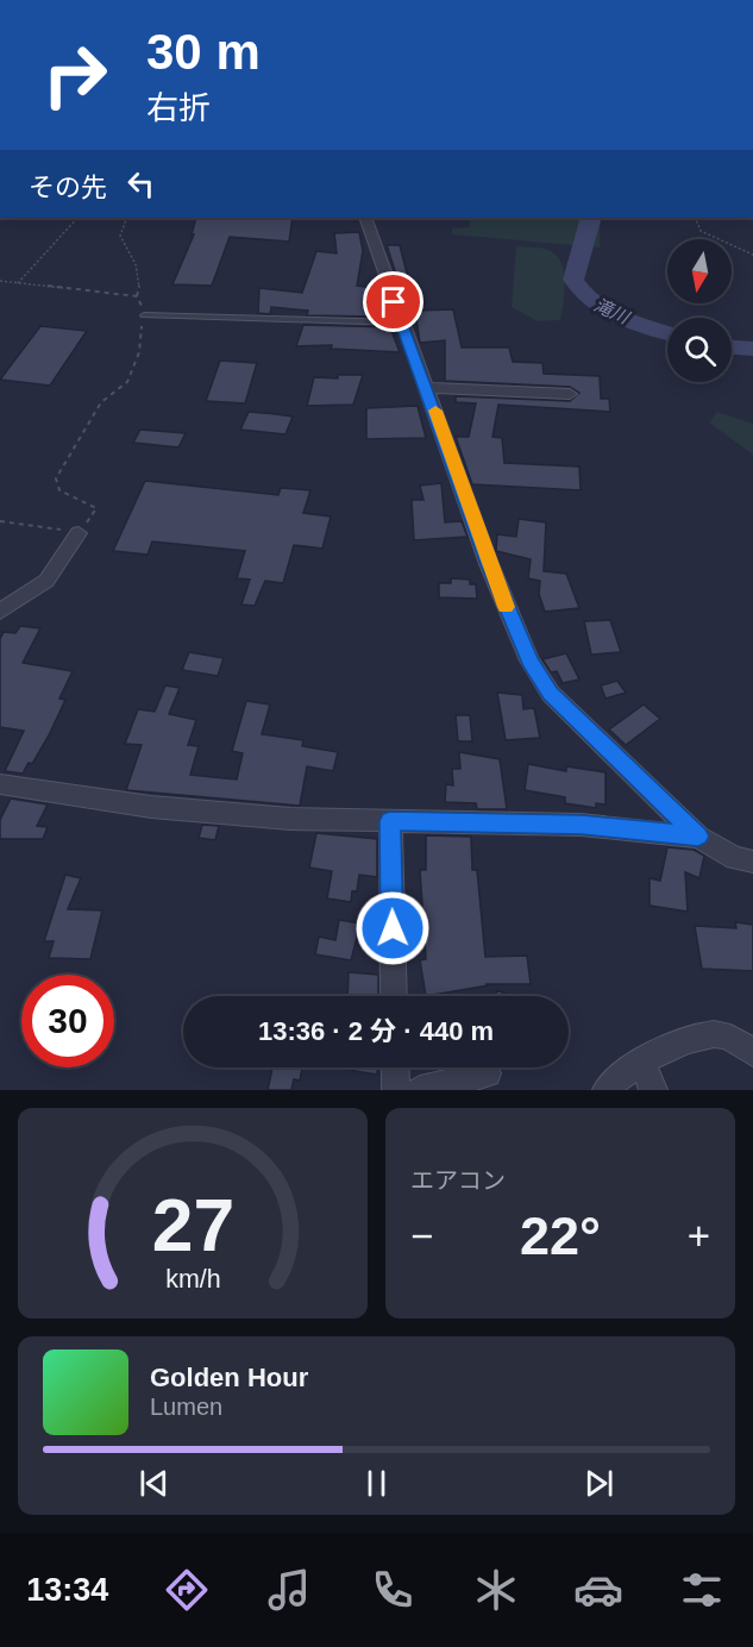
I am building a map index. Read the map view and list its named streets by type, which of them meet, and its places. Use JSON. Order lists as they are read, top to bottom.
{
  "water": ["滝川"],
  "north": "bottom",
  "page": {
    "turn": ["30 m", "右折"],
    "then": "その先",
    "limit": "30",
    "trip": "13:36 · 2 分 · 440 m",
    "tile": "エアコン",
    "heat": ["−", "22°", "+"],
    "song": ["Golden Hour", "Lumen"],
    "tabs": "13:34",
    "gauge": ["27", "km/h"]
  }
}
